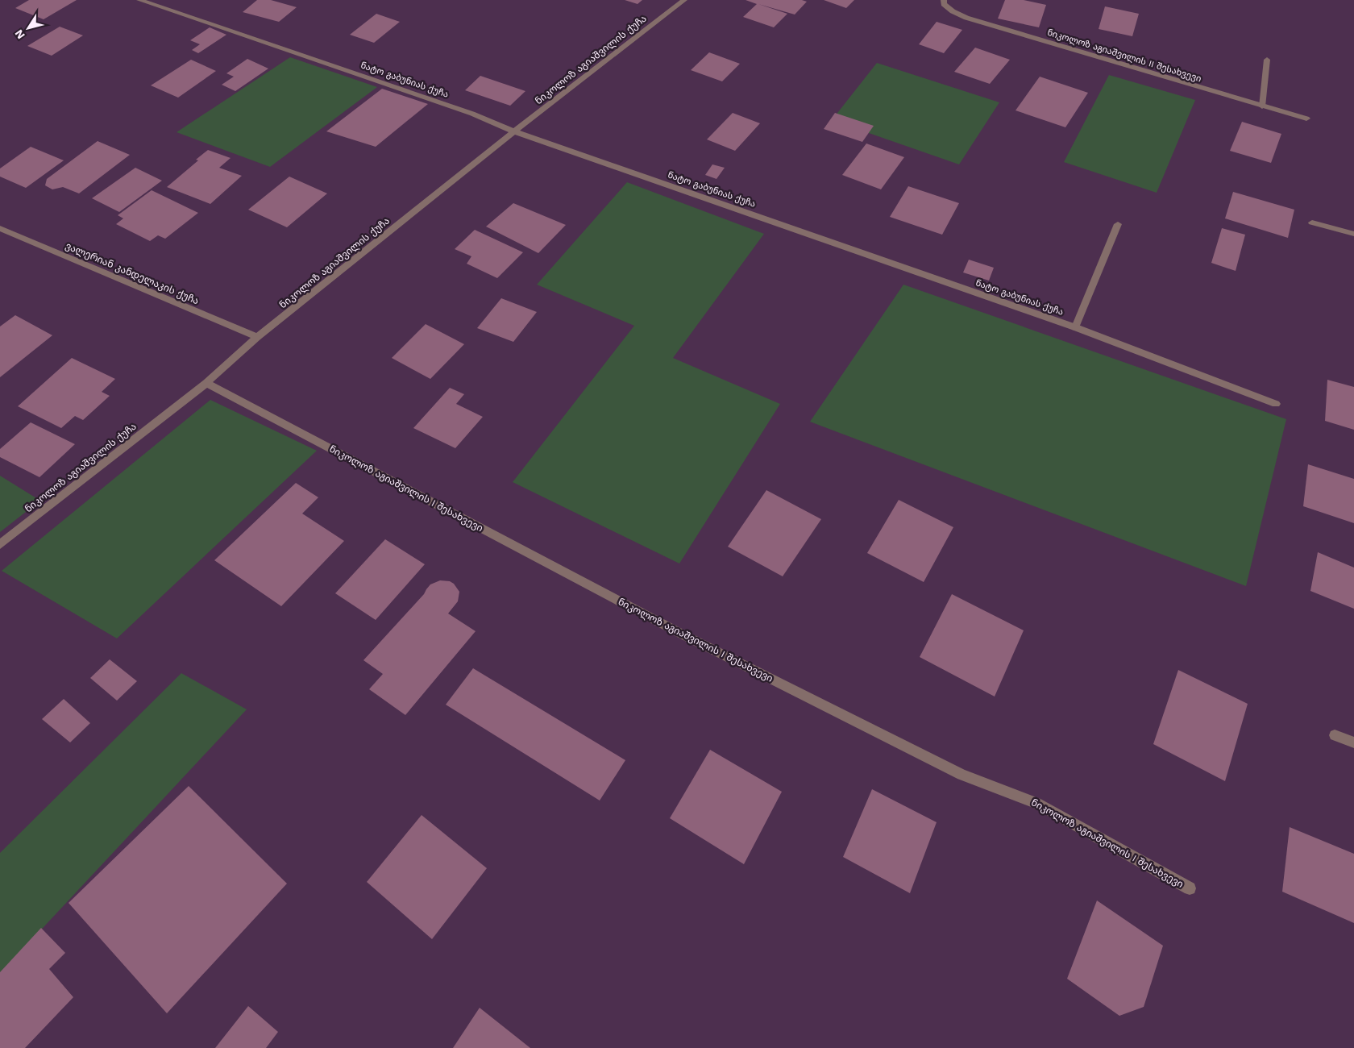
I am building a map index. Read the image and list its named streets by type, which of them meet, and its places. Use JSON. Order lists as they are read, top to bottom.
{
  "streets": {
    "street": [
      "ნიკოლოზ აგიაშვილის II შესახვევი",
      "ნიკოლოზ აგიაშვილის ქუჩა",
      "ნატო გაბუნიას ქუჩა",
      "ვალერიან კანდელაკის ქუჩა",
      "ნიკოლოზ აგიაშვილის I შესახვევი"
    ]
  },
  "crossings": [
    ["ნიკოლოზ აგიაშვილის ქუჩა", "ნატო გაბუნიას ქუჩა"],
    ["ნიკოლოზ აგიაშვილის ქუჩა", "ვალერიან კანდელაკის ქუჩა"],
    ["ნიკოლოზ აგიაშვილის ქუჩა", "ნიკოლოზ აგიაშვილის I შესახვევი"]
  ],
  "north": "bottom left"
}
